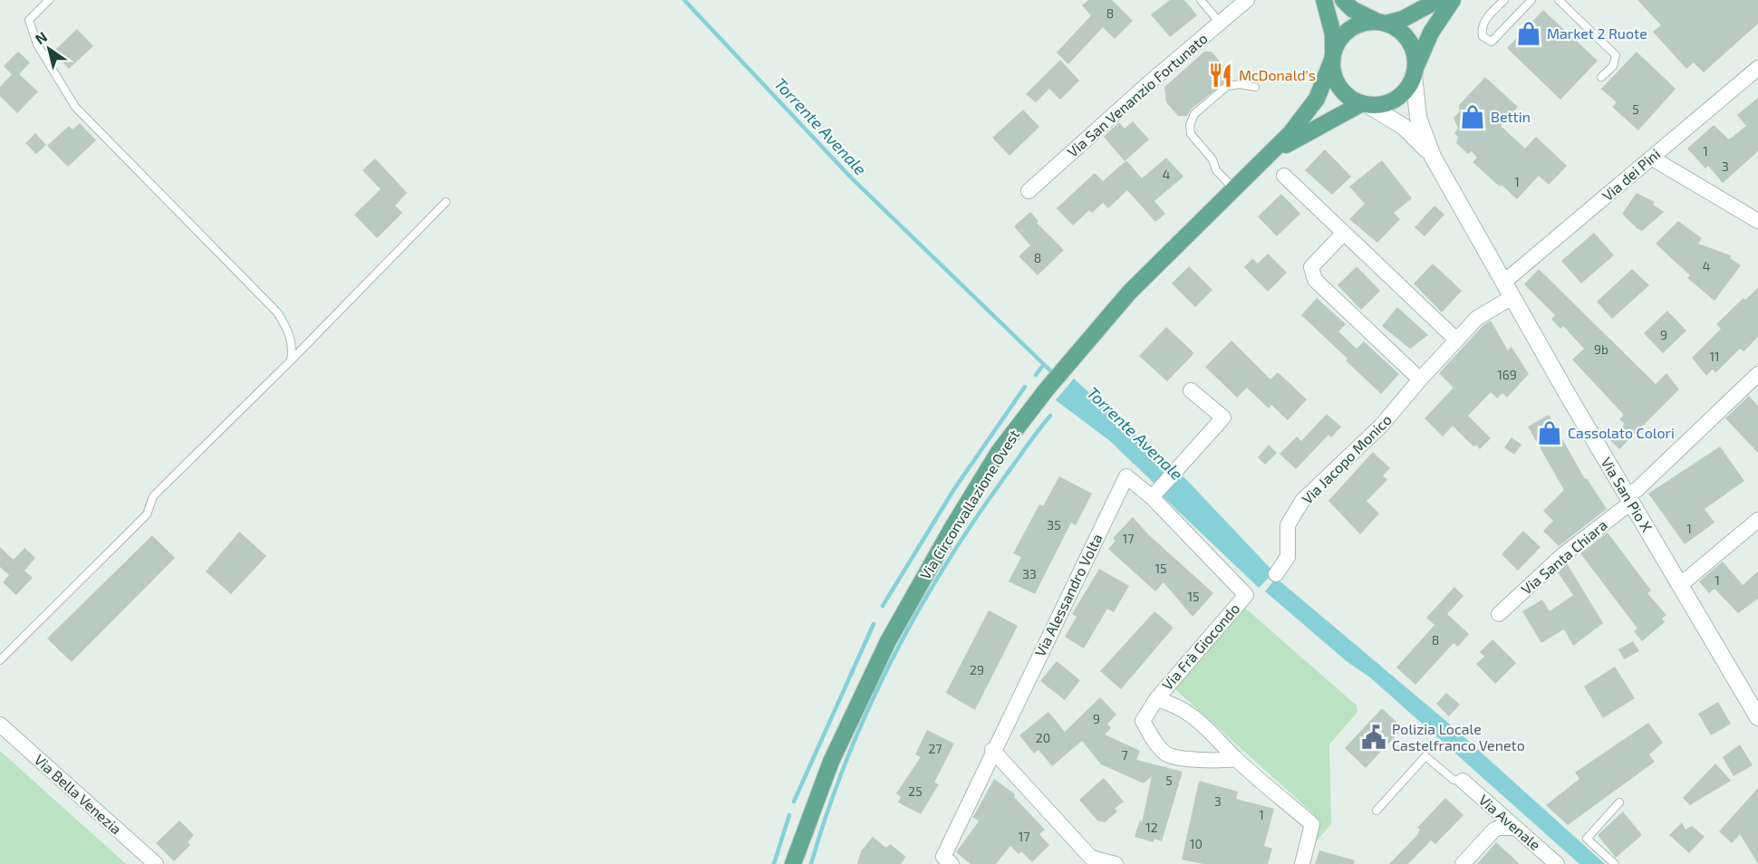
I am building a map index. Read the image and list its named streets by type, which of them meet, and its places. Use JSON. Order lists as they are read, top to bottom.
{
  "streets": {
    "main road": ["Via Circonvallazione Ovest"],
    "street": [
      "Via San Venanzio Fortunato",
      "Via dei Pini",
      "Via Jacopo Monico",
      "Via San Pio X",
      "Via Santa Chiara",
      "Via Alessandro Volta",
      "Via Frà Giocondo",
      "Via Bella Venezia",
      "Via Avenale"
    ]
  },
  "crossings": [
    ["Via dei Pini", "Via San Pio X"],
    ["Via Jacopo Monico", "Via San Pio X"],
    ["Via San Pio X", "Via Circonvallazione Ovest"],
    ["Via San Pio X", "Via Santa Chiara"],
    ["Via Alessandro Volta", "Via Frà Giocondo"]
  ],
  "water": ["Torrente Avenale"],
  "places": {
    "shop": ["Market 2 Ruote", "Bettin", "Cassolato Colori"],
    "restaurant": ["McDonald's"],
    "public building": ["Polizia Locale Castelfranco Veneto"]
  },
  "house_numbers": [
    "8",
    "5",
    "1",
    "3",
    "4",
    "1",
    "8",
    "4",
    "9",
    "9b",
    "11",
    "169",
    "35",
    "1",
    "17",
    "15",
    "33",
    "1",
    "15",
    "8",
    "29",
    "9",
    "20",
    "27",
    "7",
    "5",
    "25",
    "3",
    "1",
    "12",
    "17",
    "10"
  ],
  "north": "top left"
}
